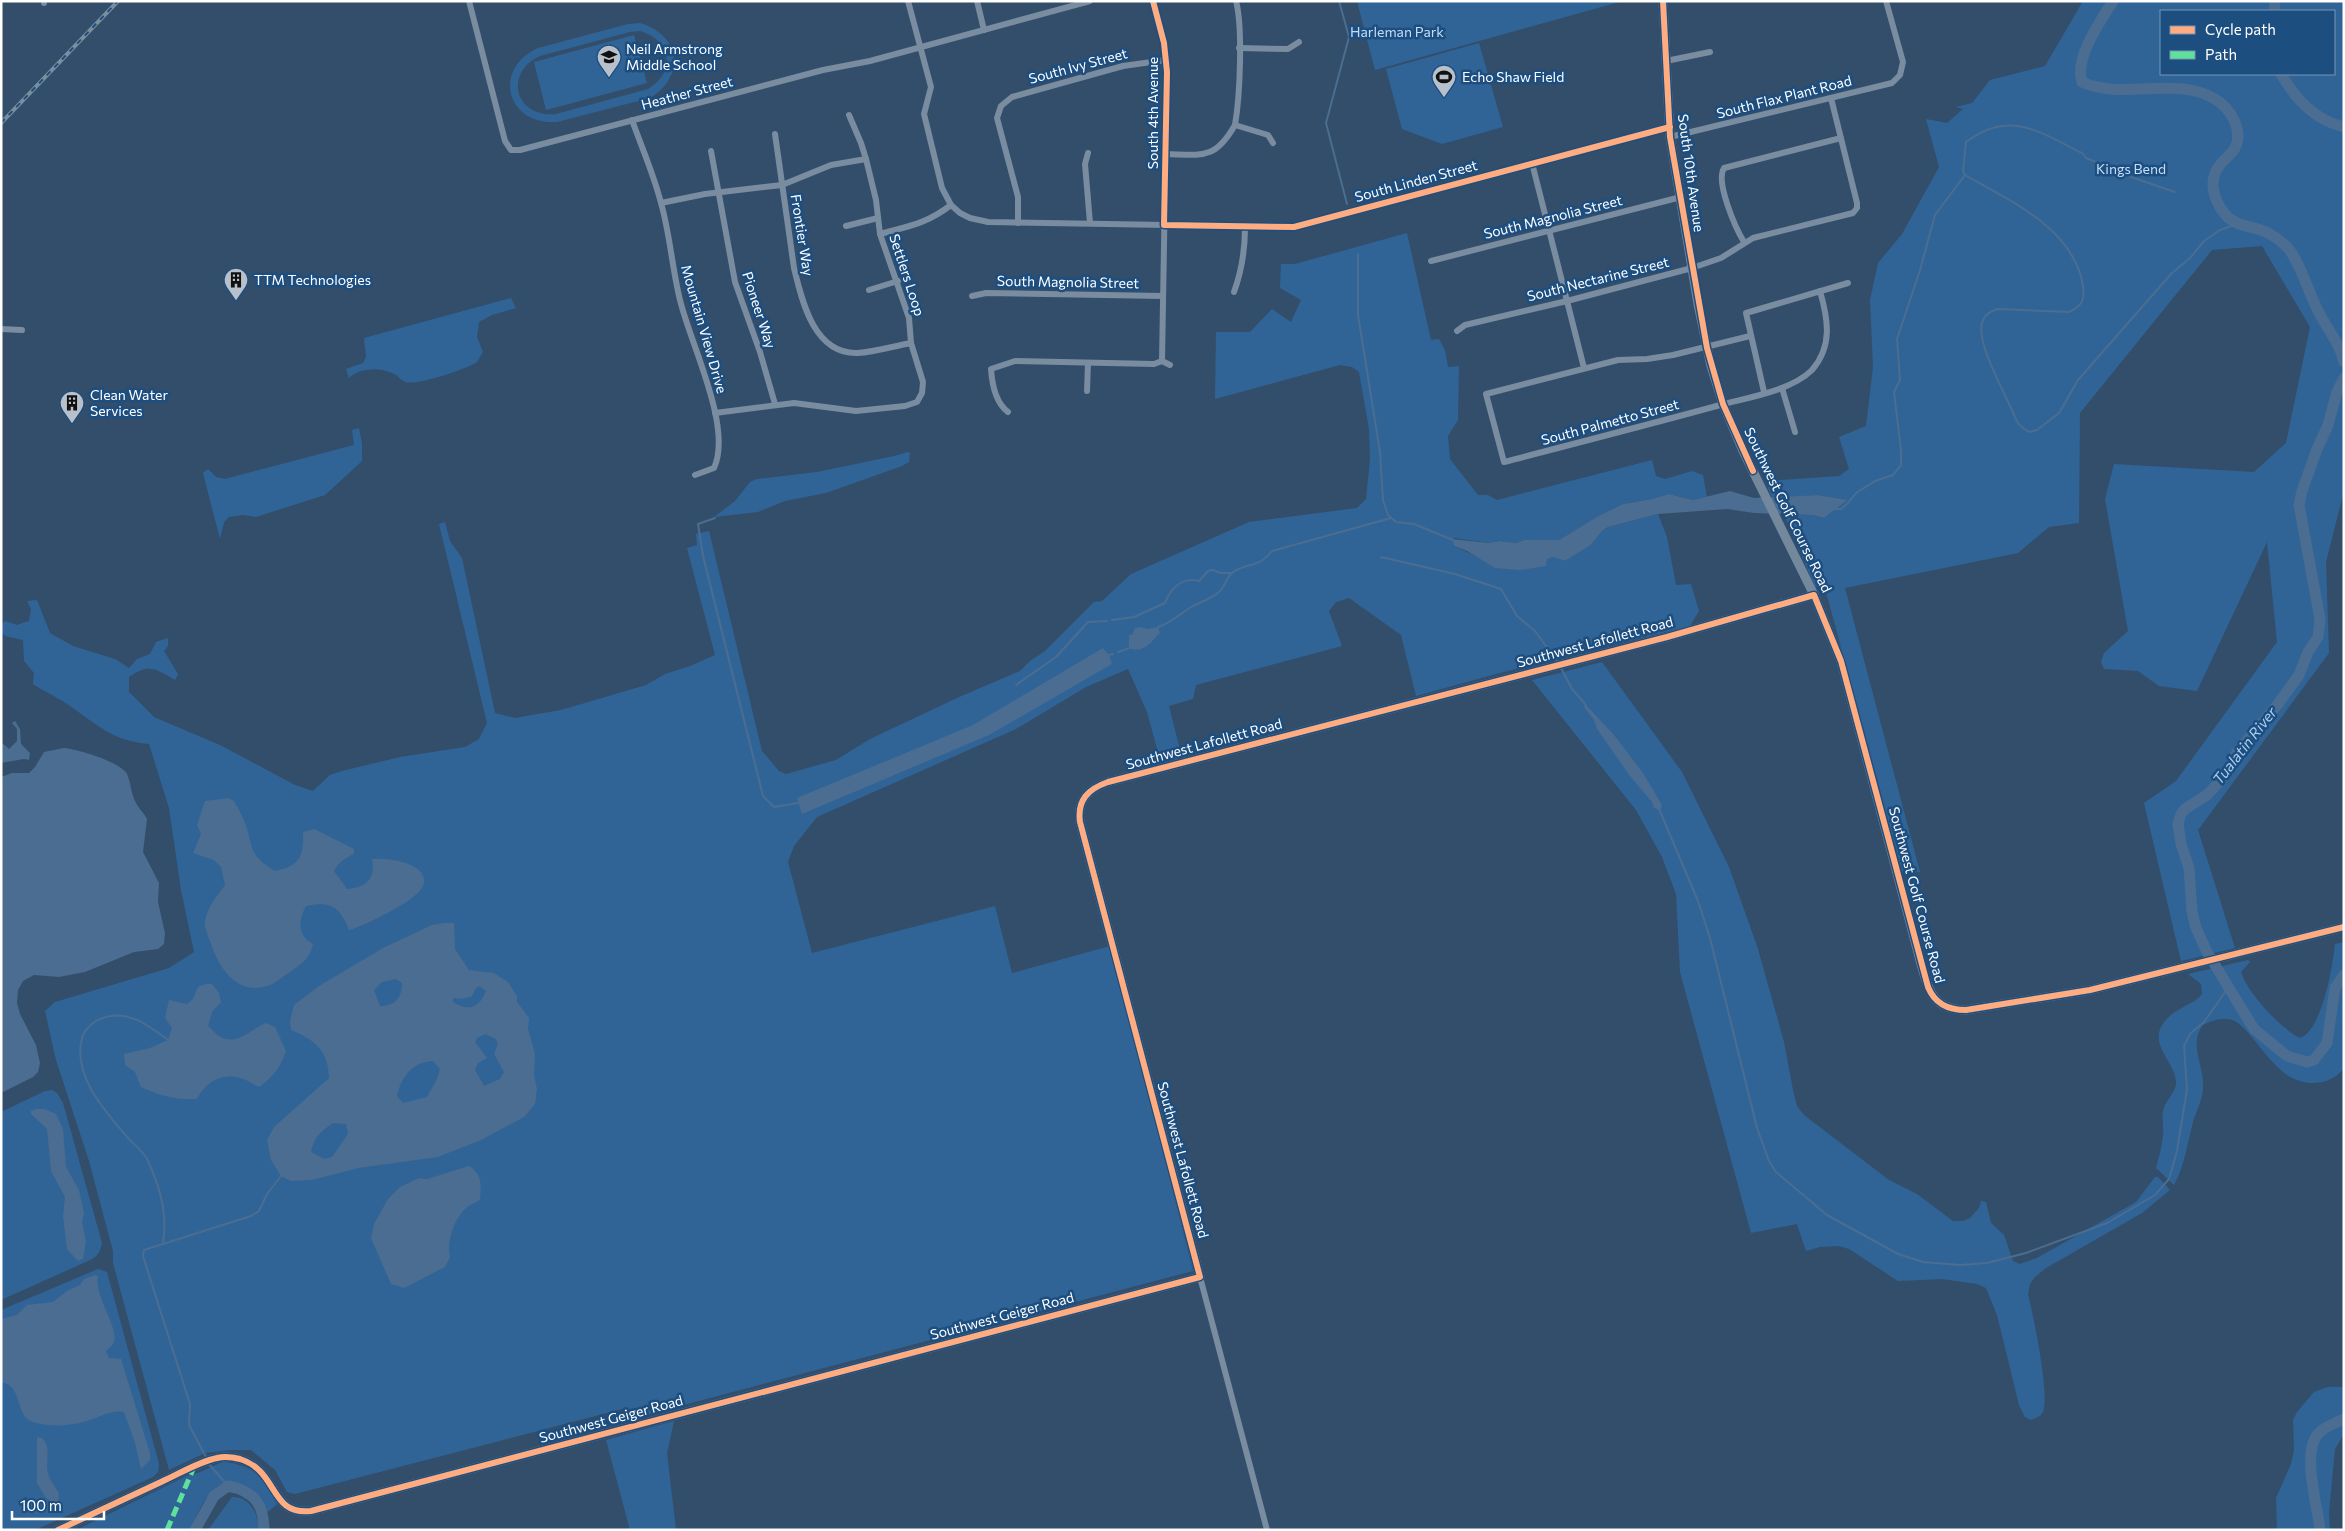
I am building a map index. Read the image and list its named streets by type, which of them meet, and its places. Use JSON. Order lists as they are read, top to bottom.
{
  "streets": {
    "street": [
      "South Ivy Street",
      "Heather Street",
      "South Flax Plant Road",
      "South 4th Avenue",
      "South 10th Avenue",
      "South Linden Street",
      "South Magnolia Street",
      "Frontier Way",
      "Settlers Loop",
      "South Nectarine Street",
      "Pioneer Way",
      "Mountain View Drive",
      "South Palmetto Street",
      "Southwest Golf Course Road",
      "Southwest Lafollett Road",
      "Southwest Geiger Road"
    ]
  },
  "crossings": [
    ["South Ivy Street", "South 4th Avenue"],
    ["South Ivy Street", "South Linden Street"],
    ["Heather Street", "Mountain View Drive"],
    ["South Flax Plant Road", "South 10th Avenue"],
    ["South 4th Avenue", "South Linden Street"],
    ["South 4th Avenue", "South Magnolia Street"],
    ["South 10th Avenue", "South Linden Street"],
    ["South 10th Avenue", "South Magnolia Street"],
    ["South 10th Avenue", "South Nectarine Street"],
    ["South 10th Avenue", "Southwest Golf Course Road"],
    ["Frontier Way", "Settlers Loop"],
    ["Settlers Loop", "Pioneer Way"],
    ["Settlers Loop", "Mountain View Drive"],
    ["South Palmetto Street", "Southwest Golf Course Road"],
    ["Southwest Golf Course Road", "Southwest Lafollett Road"],
    ["Southwest Lafollett Road", "Southwest Geiger Road"]
  ],
  "water": ["Tualatin River"],
  "parks": ["Harleman Park", "Kings Bend"],
  "places": {
    "school or university": ["Neil Armstrong Middle School"],
    "sports": ["Echo Shaw Field"],
    "building": ["TTM Technologies", "Clean Water Services"]
  },
  "legend": ["Cycle path", "Path"],
  "scale_bar": "100 m"
}
